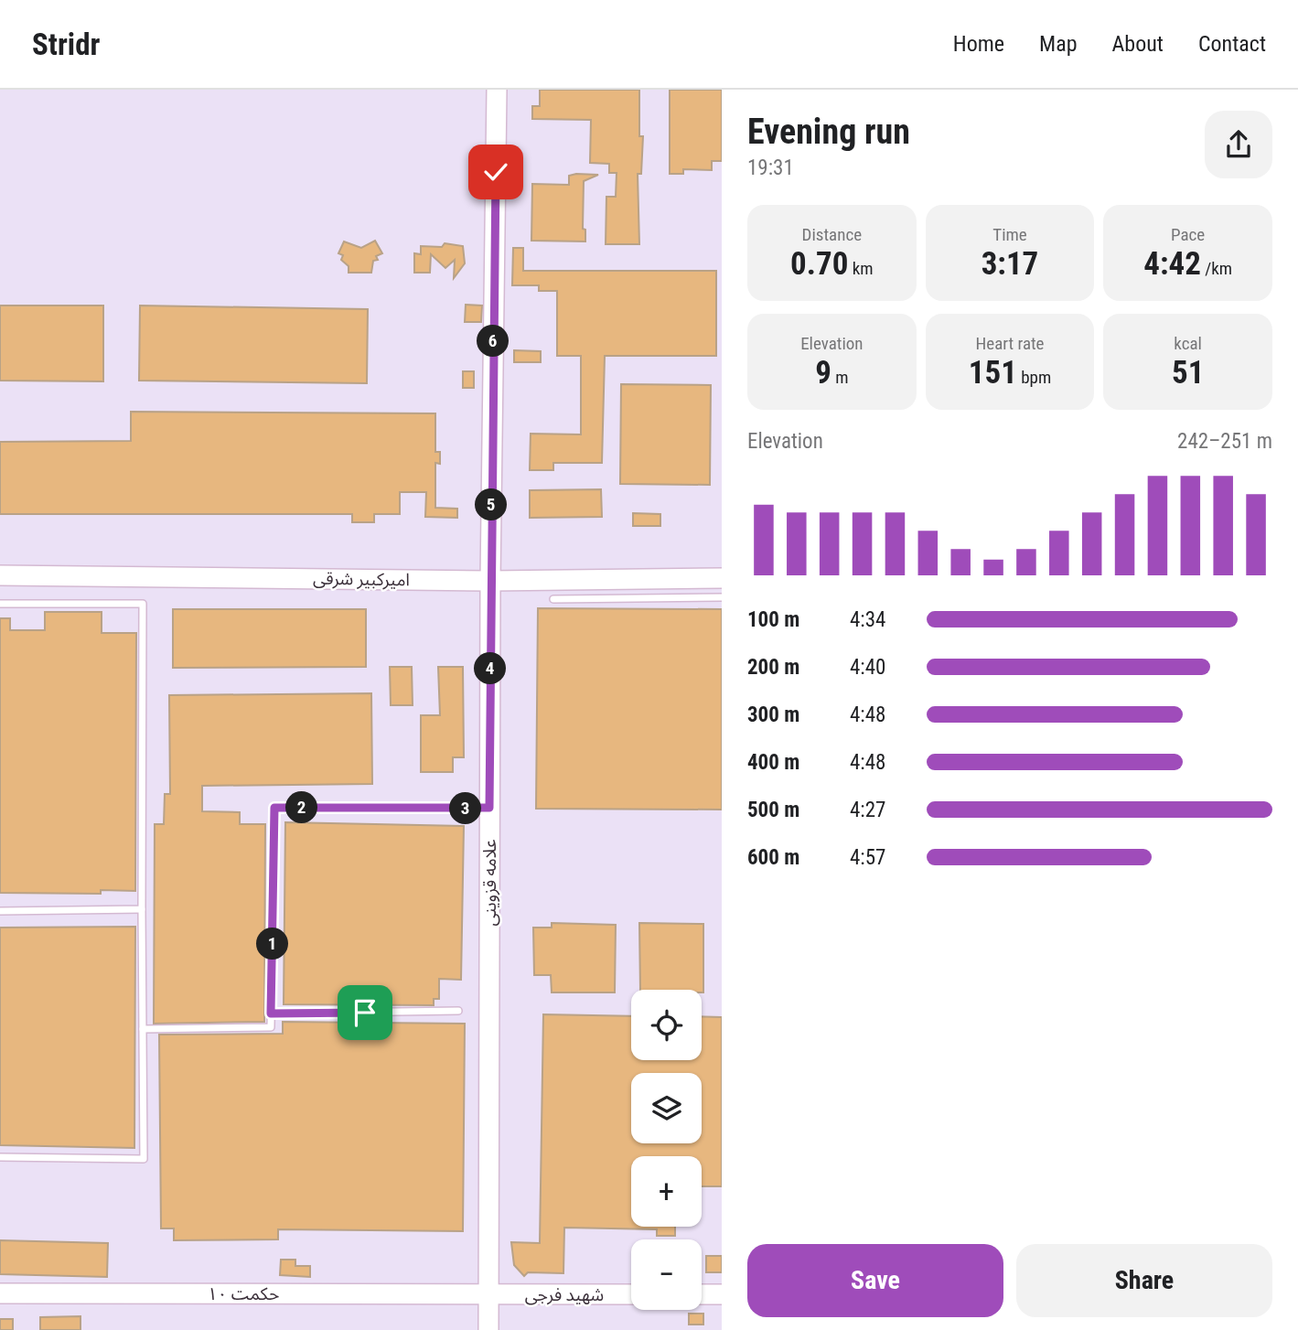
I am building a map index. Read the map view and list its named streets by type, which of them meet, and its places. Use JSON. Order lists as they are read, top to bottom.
{
  "streets": {
    "street": [
      "امیرکبیر شرقی",
      "علامه قزوینی",
      "حکمت ۱۰",
      "شهید فرجی"
    ]
  },
  "crossings": [
    ["امیرکبیر شرقی", "علامه قزوینی"],
    ["علامه قزوینی", "حکمت ۱۰"],
    ["علامه قزوینی", "شهید فرجی"],
    ["حکمت ۱۰", "شهید فرجی"]
  ],
  "page": {
    "header": "Stridr",
    "nav": [
      "Home",
      "Map",
      "About",
      "Contact"
    ],
    "heading": ["Evening run", "19:31"],
    "stats": [
      ["Distance", "0.70 km"],
      ["Time", "3:17"],
      ["Pace", "4:42 /km"],
      ["Elevation", "9 m"],
      ["Heart rate", "151 bpm"],
      ["kcal", "51"]
    ],
    "pins": [
      "6",
      "5",
      "4",
      "2",
      "3",
      "1"
    ],
    "chart": ["Elevation", "242–251 m"],
    "list": [
      {
        "name": "100 m",
        "note": "4:34"
      },
      {
        "name": "200 m",
        "note": "4:40"
      },
      {
        "name": "300 m",
        "note": "4:48"
      },
      {
        "name": "400 m",
        "note": "4:48"
      },
      {
        "name": "500 m",
        "note": "4:27"
      },
      {
        "name": "600 m",
        "note": "4:57"
      }
    ],
    "map_buttons": ["+", "−"],
    "buttons": ["Save", "Share"]
  }
}
